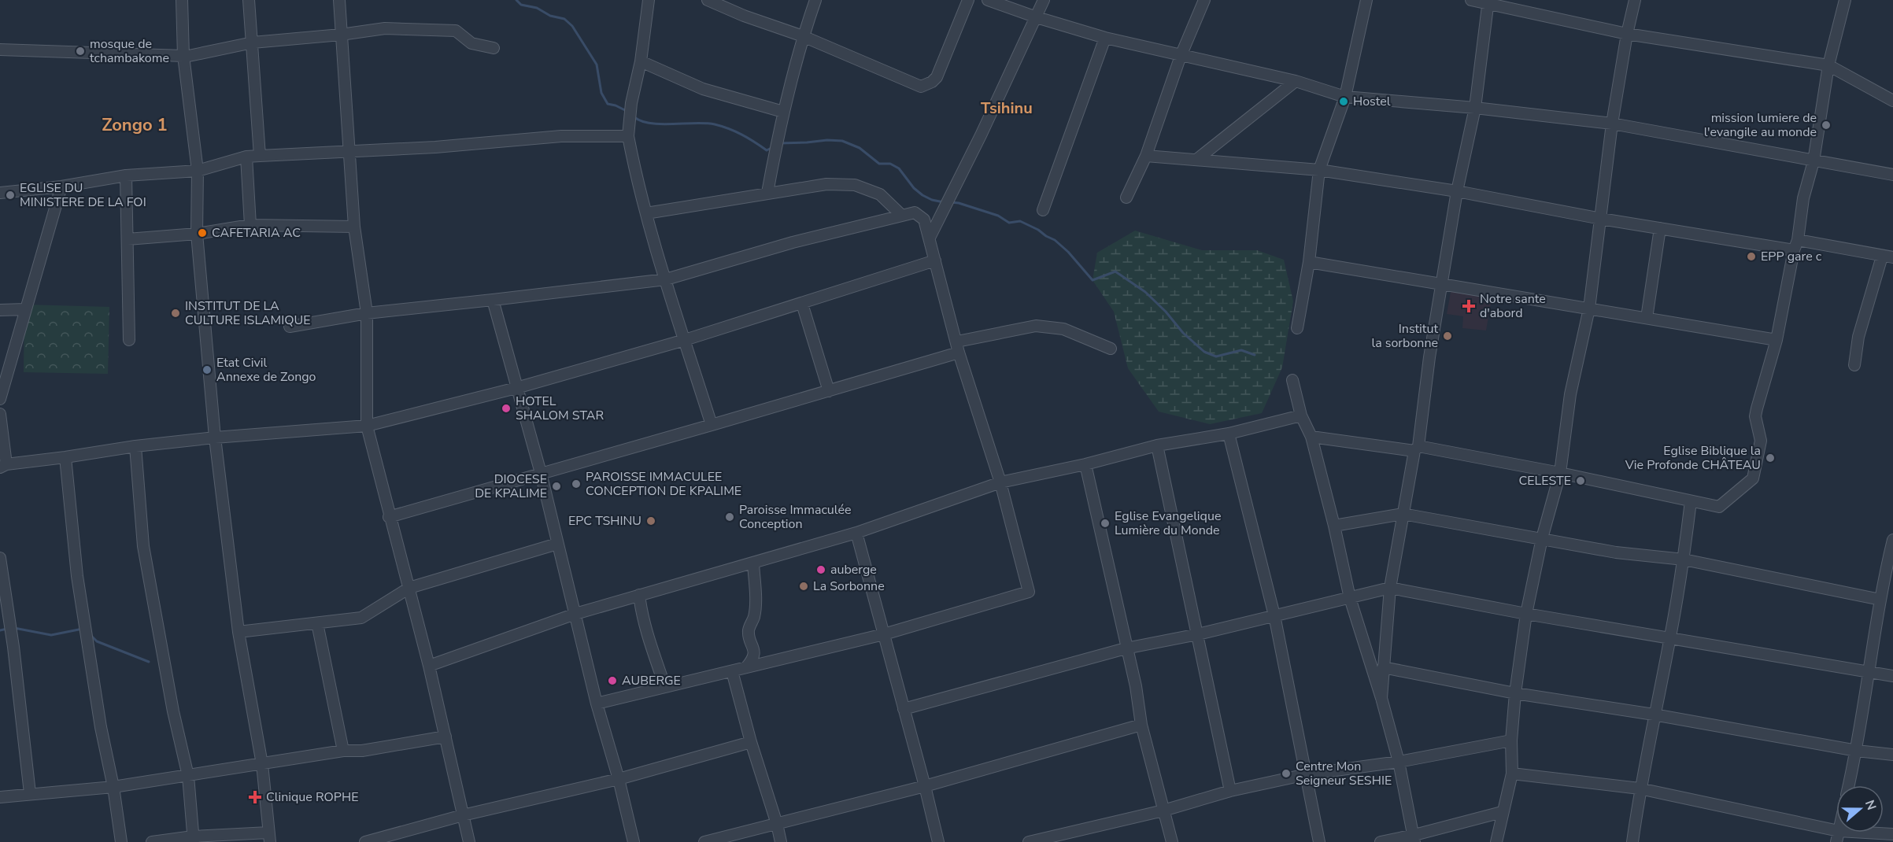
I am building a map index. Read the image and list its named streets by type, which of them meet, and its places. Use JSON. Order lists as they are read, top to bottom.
{
  "districts": ["Tsihinu", "Zongo 1"],
  "places": {
    "other": [
      "mosque de tchambakome",
      "Hostel",
      "mission lumiere de l'evangile au monde",
      "EGLISE DU MINISTERE DE LA FOI",
      "CAFETARIA AC",
      "EPP gare c",
      "INSTITUT DE LA CULTURE ISLAMIQUE",
      "Institut la sorbonne",
      "Etat Civil Annexe de Zongo",
      "HOTEL SHALOM STAR",
      "Eglise Biblique la Vie Profonde CHÂTEAU",
      "CELESTE",
      "PAROISSE IMMACULEE CONCEPTION DE KPALIME",
      "DIOCESE DE KPALIME",
      "Paroisse Immaculée Conception",
      "EPC TSHINU",
      "Eglise Evangelique Lumière du Monde",
      "auberge",
      "La Sorbonne",
      "AUBERGE",
      "Centre Mon Seigneur SESHIE"
    ],
    "health": ["Notre sante d'abord", "Clinique ROPHE"]
  },
  "north": "right"
}
